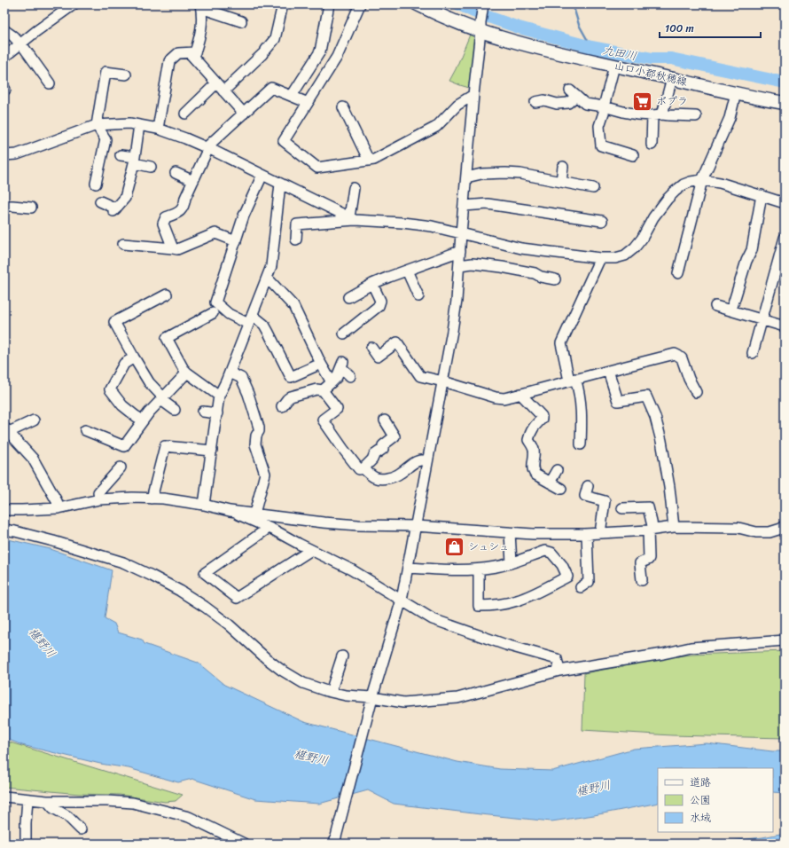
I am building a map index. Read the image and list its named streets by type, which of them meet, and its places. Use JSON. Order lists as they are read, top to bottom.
{
  "streets": {
    "main road": ["山口小郡秋穂線"]
  },
  "water": ["九田川", "椹野川"],
  "places": {
    "supermarket": ["ポプラ"],
    "shop": ["シュシュ"]
  },
  "legend": ["道路", "公園", "水域"],
  "scale_bar": "100 m"
}
